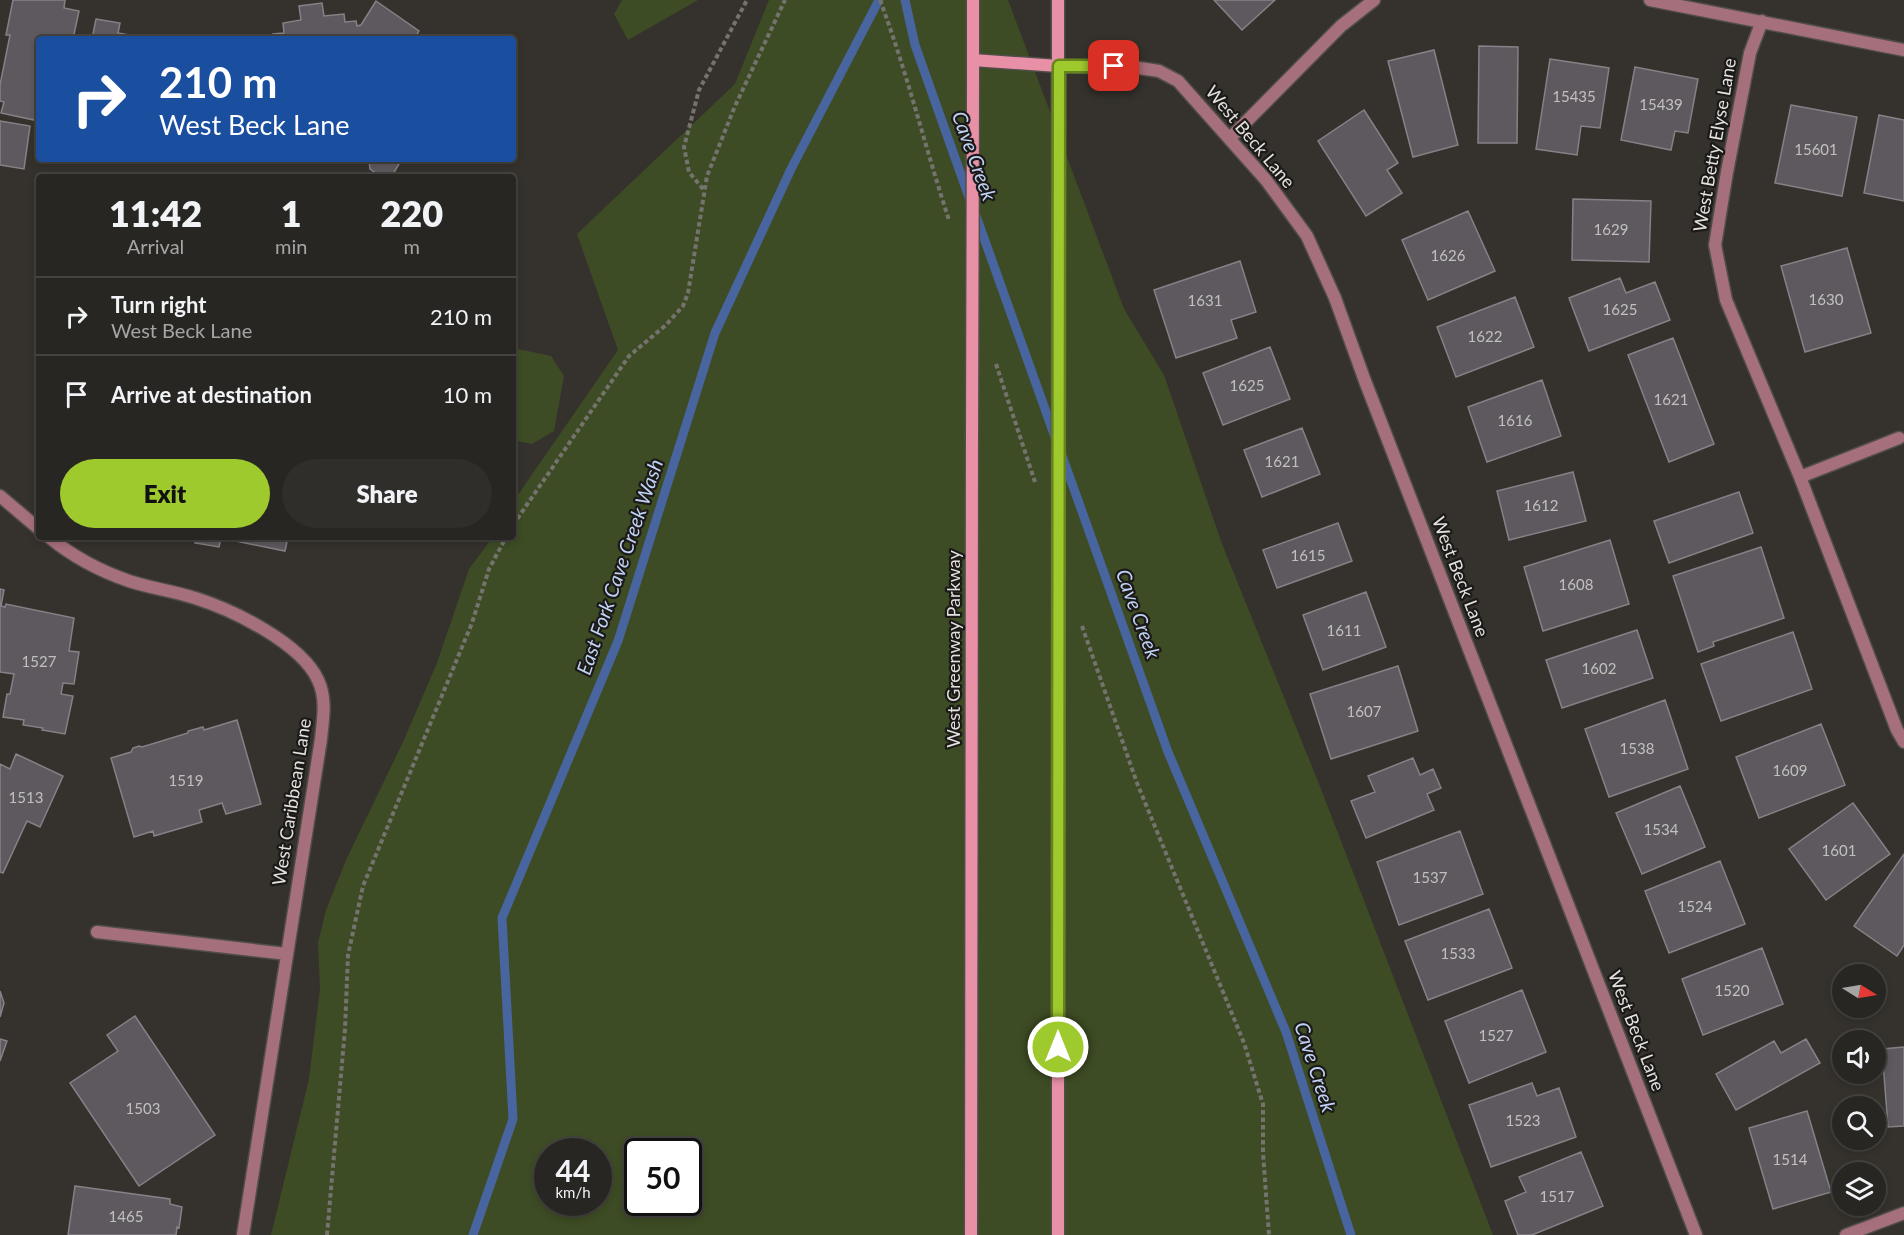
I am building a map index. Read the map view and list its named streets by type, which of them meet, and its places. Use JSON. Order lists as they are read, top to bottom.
{
  "streets": {
    "main road": ["West Greenway Parkway"],
    "street": ["West Beck Lane", "West Betty Elyse Lane", "West Caribbean Lane"]
  },
  "water": ["Cave Creek", "East Fork Cave Creek Wash"],
  "house_numbers": [
    "15435",
    "15439",
    "15601",
    "1629",
    "1626",
    "1630",
    "1631",
    "1625",
    "1622",
    "1625",
    "1621",
    "1616",
    "1621",
    "1612",
    "1615",
    "1608",
    "1611",
    "1527",
    "1602",
    "1607",
    "1538",
    "1609",
    "1519",
    "1513",
    "1534",
    "1601",
    "1537",
    "1524",
    "1533",
    "1520",
    "1527",
    "1503",
    "1523",
    "1514",
    "1517",
    "1465"
  ],
  "north": "right",
  "page": {
    "turn": ["210 m", "West Beck Lane"],
    "eta": [
      "11:42",
      "Arrival",
      "1",
      "min",
      "220",
      "m"
    ],
    "list": [
      {
        "name": "Turn right",
        "note": "West Beck Lane",
        "value": "210 m"
      },
      {
        "name": "Arrive at destination",
        "value": "10 m"
      }
    ],
    "buttons": ["Exit", "Share"],
    "speed": "44 km/h",
    "limit": "50"
  }
}
